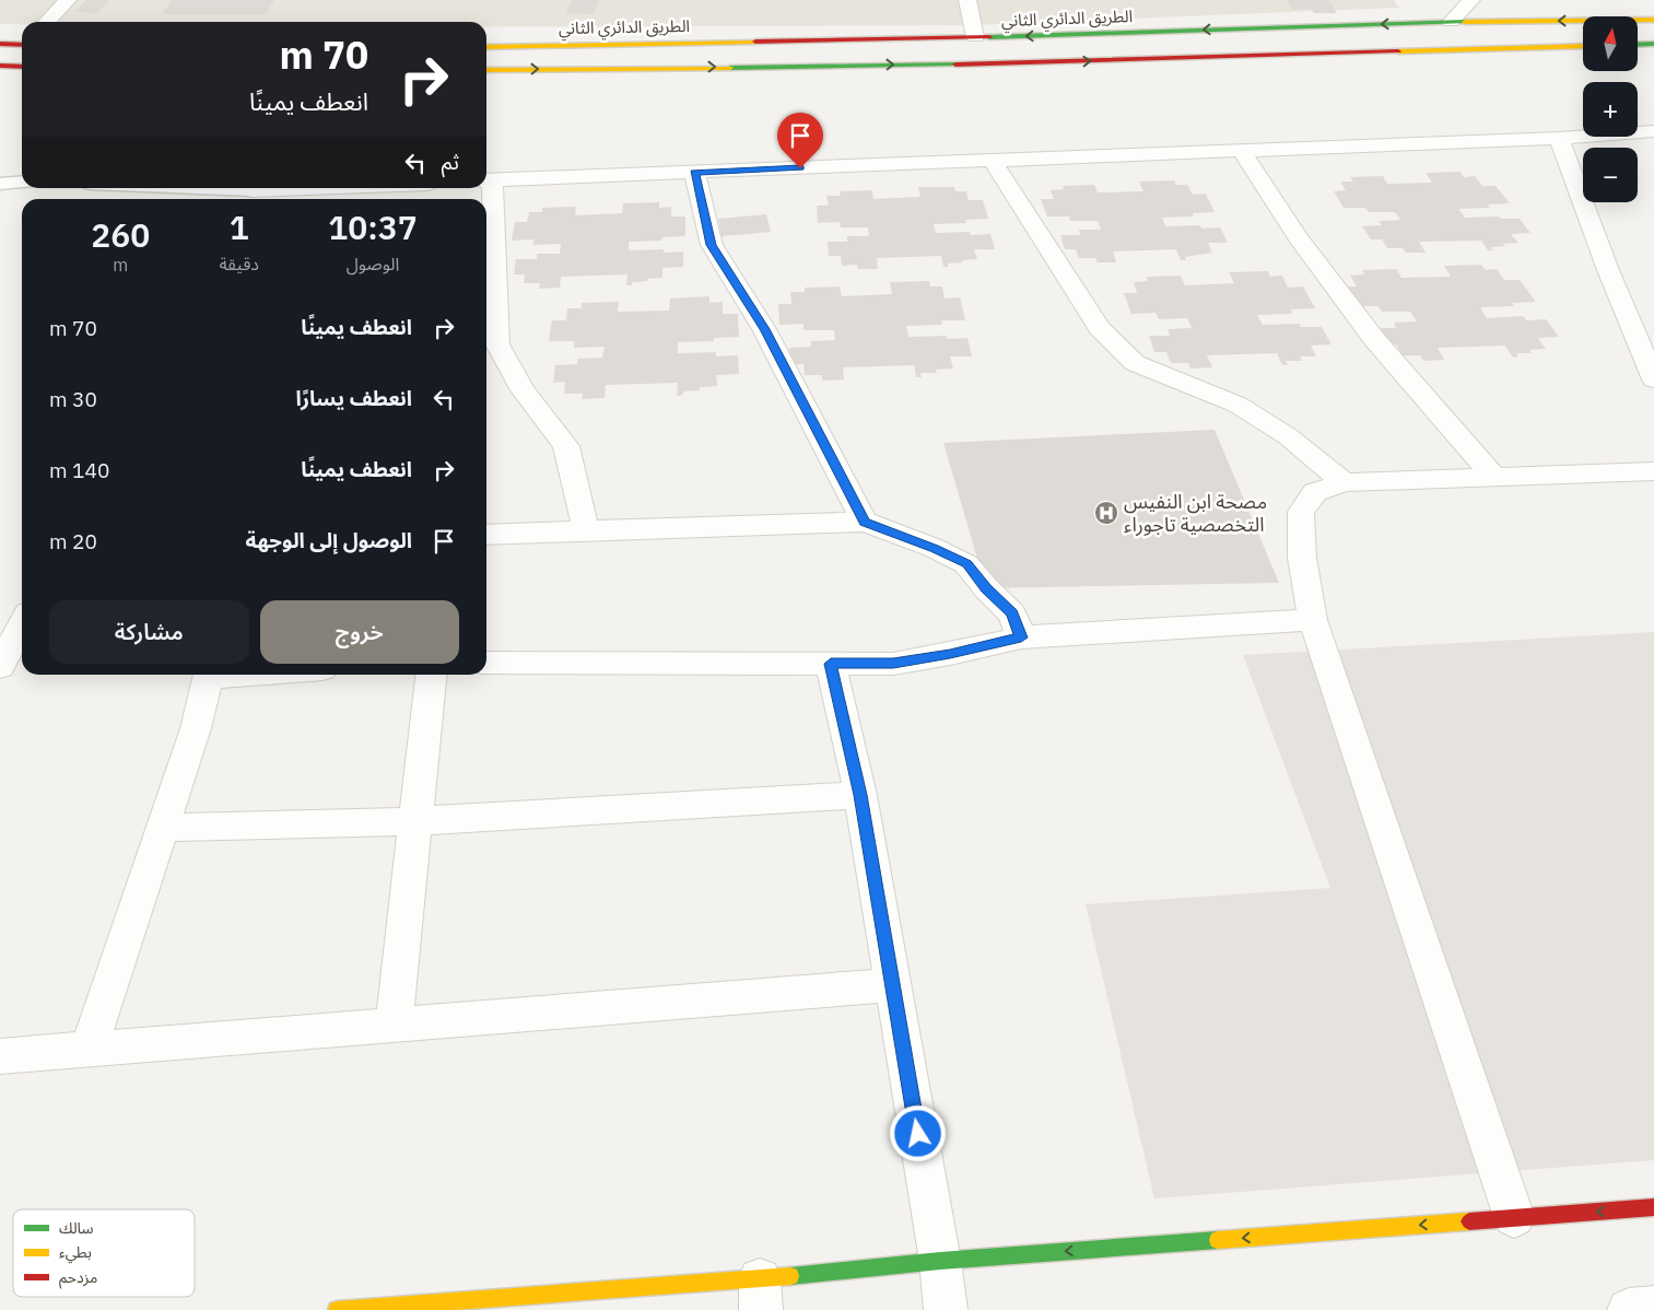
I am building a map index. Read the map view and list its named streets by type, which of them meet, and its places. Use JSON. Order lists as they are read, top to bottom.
{
  "streets": {
    "main road": ["الطريق الدائري الثاني"]
  },
  "places": {
    "hospital": ["مصحة ابن النفيس التخصصية تاجوراء"]
  },
  "legend": ["سالك", "بطيء", "مزدحم"],
  "north": "top",
  "page": {
    "map_buttons": ["+", "−"],
    "turn": ["70 m", "انعطف يمينًا"],
    "then": "ثم",
    "eta": [
      "10:37",
      "الوصول",
      "1",
      "دقيقة",
      "260",
      "m"
    ],
    "list": [
      {
        "name": "انعطف يمينًا",
        "value": "70 m"
      },
      {
        "name": "انعطف يسارًا",
        "value": "30 m"
      },
      {
        "name": "انعطف يمينًا",
        "value": "140 m"
      },
      {
        "name": "الوصول إلى الوجهة",
        "value": "20 m"
      }
    ],
    "buttons": ["خروج", "مشاركة"]
  }
}
